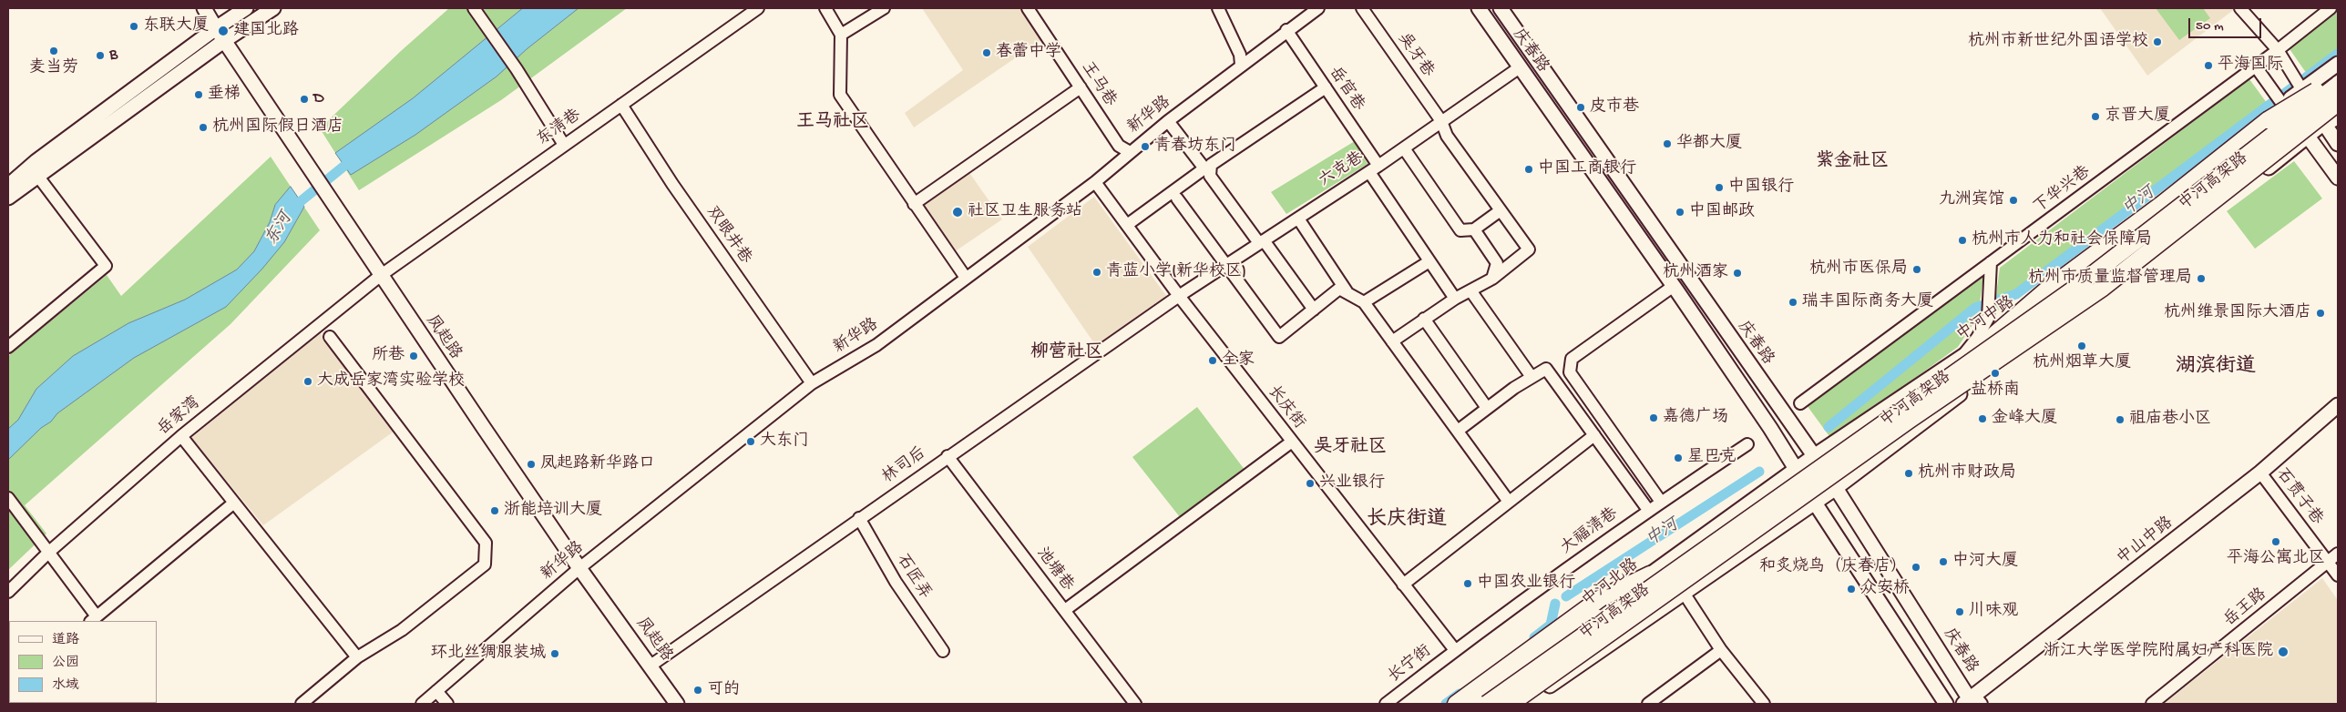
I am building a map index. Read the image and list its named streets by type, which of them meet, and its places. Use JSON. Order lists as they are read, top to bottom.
{
  "streets": {
    "highway": ["中河高架路"],
    "main road": [
      "庆春路",
      "中河中路",
      "凤起路",
      "中山中路",
      "中河北路"
    ],
    "street": [
      "吴牙巷",
      "王马巷",
      "岳官巷",
      "新华路",
      "东清巷",
      "六克巷",
      "下华兴巷",
      "双眼井巷",
      "长庆街",
      "岳家湾",
      "林司后",
      "石贯子巷",
      "大福清巷",
      "池塘巷",
      "石匠弄",
      "岳王路",
      "长宁街"
    ]
  },
  "crossings": [
    ["庆春路", "六克巷"],
    ["庆春路", "中河中路"],
    ["庆春路", "中山中路"],
    ["庆春路", "中河北路"],
    ["吴牙巷", "六克巷"],
    ["王马巷", "新华路"],
    ["岳官巷", "新华路"],
    ["岳官巷", "六克巷"],
    ["新华路", "双眼井巷"],
    ["新华路", "凤起路"],
    ["新华路", "长庆街"],
    ["东清巷", "双眼井巷"],
    ["东清巷", "凤起路"],
    ["东清巷", "岳家湾"],
    ["六克巷", "长庆街"],
    ["六克巷", "林司后"],
    ["中河中路", "中河北路"],
    ["凤起路", "岳家湾"],
    ["凤起路", "林司后"],
    ["长庆街", "林司后"],
    ["长庆街", "大福清巷"],
    ["长庆街", "长宁街"],
    ["林司后", "池塘巷"],
    ["林司后", "石匠弄"],
    ["石贯子巷", "中山中路"],
    ["石贯子巷", "岳王路"],
    ["大福清巷", "长宁街"]
  ],
  "districts": [
    "王马社区",
    "紫金社区",
    "柳营社区",
    "湖滨街道",
    "吴牙社区",
    "长庆街道"
  ],
  "water": ["中河", "东河"],
  "places": [
    "东联大厦",
    "建国北路",
    "杭州市新世纪外国语学校",
    "麦当劳",
    "春蕾中学",
    "B",
    "平海国际",
    "垂梯",
    "D",
    "皮市巷",
    "京晋大厦",
    "杭州国际假日酒店",
    "华都大厦",
    "青春坊东门",
    "中国工商银行",
    "中国银行",
    "九洲宾馆",
    "社区卫生服务站",
    "中国邮政",
    "杭州市人力和社会保障局",
    "杭州市医保局",
    "青蓝小学(新华校区)",
    "杭州酒家",
    "杭州市质量监督管理局",
    "瑞丰国际商务大厦",
    "杭州维景国际大酒店",
    "杭州烟草大厦",
    "所巷",
    "全家",
    "盐桥南",
    "大成岳家湾实验学校",
    "嘉德广场",
    "金峰大厦",
    "祖庙巷小区",
    "大东门",
    "星巴克",
    "凤起路新华路口",
    "杭州市财政局",
    "兴业银行",
    "浙能培训大厦",
    "平海公寓北区",
    "中河大厦",
    "和炙烧鸟（庆春店）",
    "中国农业银行",
    "众安桥",
    "川味观",
    "浙江大学医学院附属妇产科医院",
    "环北丝绸服装城",
    "可的"
  ],
  "legend": ["道路", "公园", "水域"],
  "scale_bar": "50 m"
}
